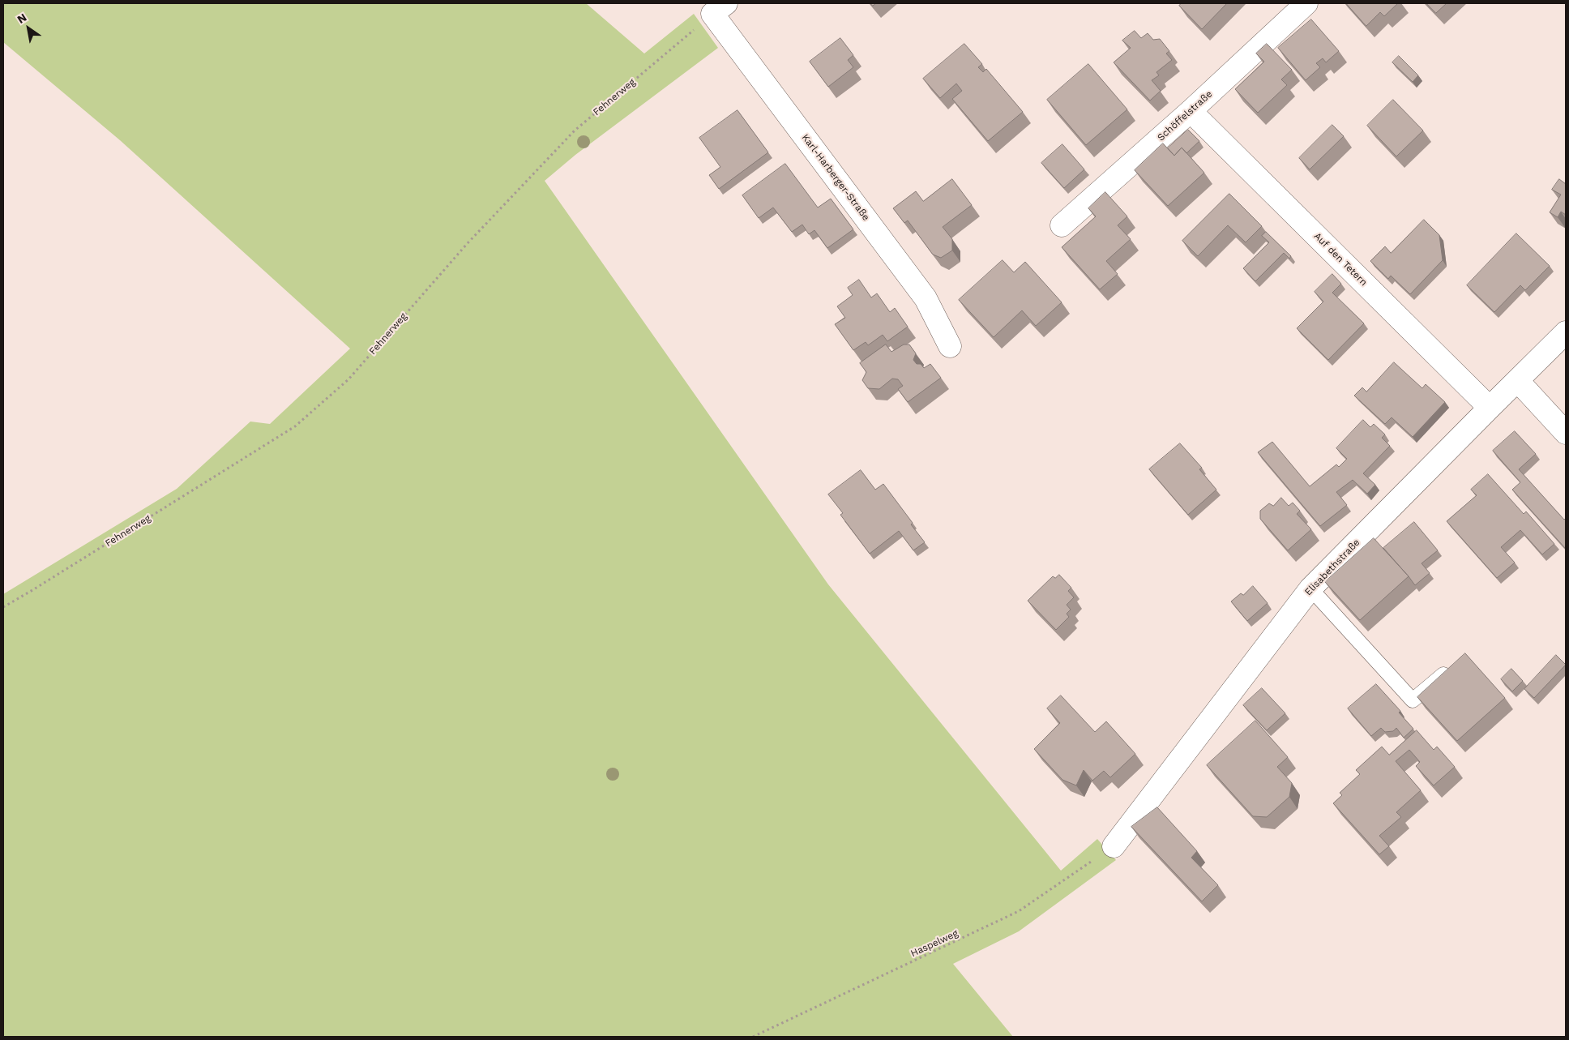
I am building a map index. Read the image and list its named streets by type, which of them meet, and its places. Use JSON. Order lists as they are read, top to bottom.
{
  "streets": {
    "street": [
      "Schöffelstraße",
      "Karl-Harberger-Straße",
      "Auf den Tetern",
      "Elisabethstraße"
    ],
    "path": ["Fehnerweg", "Haspelweg"]
  },
  "crossings": [
    ["Fehnerweg", "Karl-Harberger-Straße"],
    ["Schöffelstraße", "Auf den Tetern"],
    ["Auf den Tetern", "Elisabethstraße"],
    ["Elisabethstraße", "Haspelweg"]
  ],
  "north": "top left"
}
